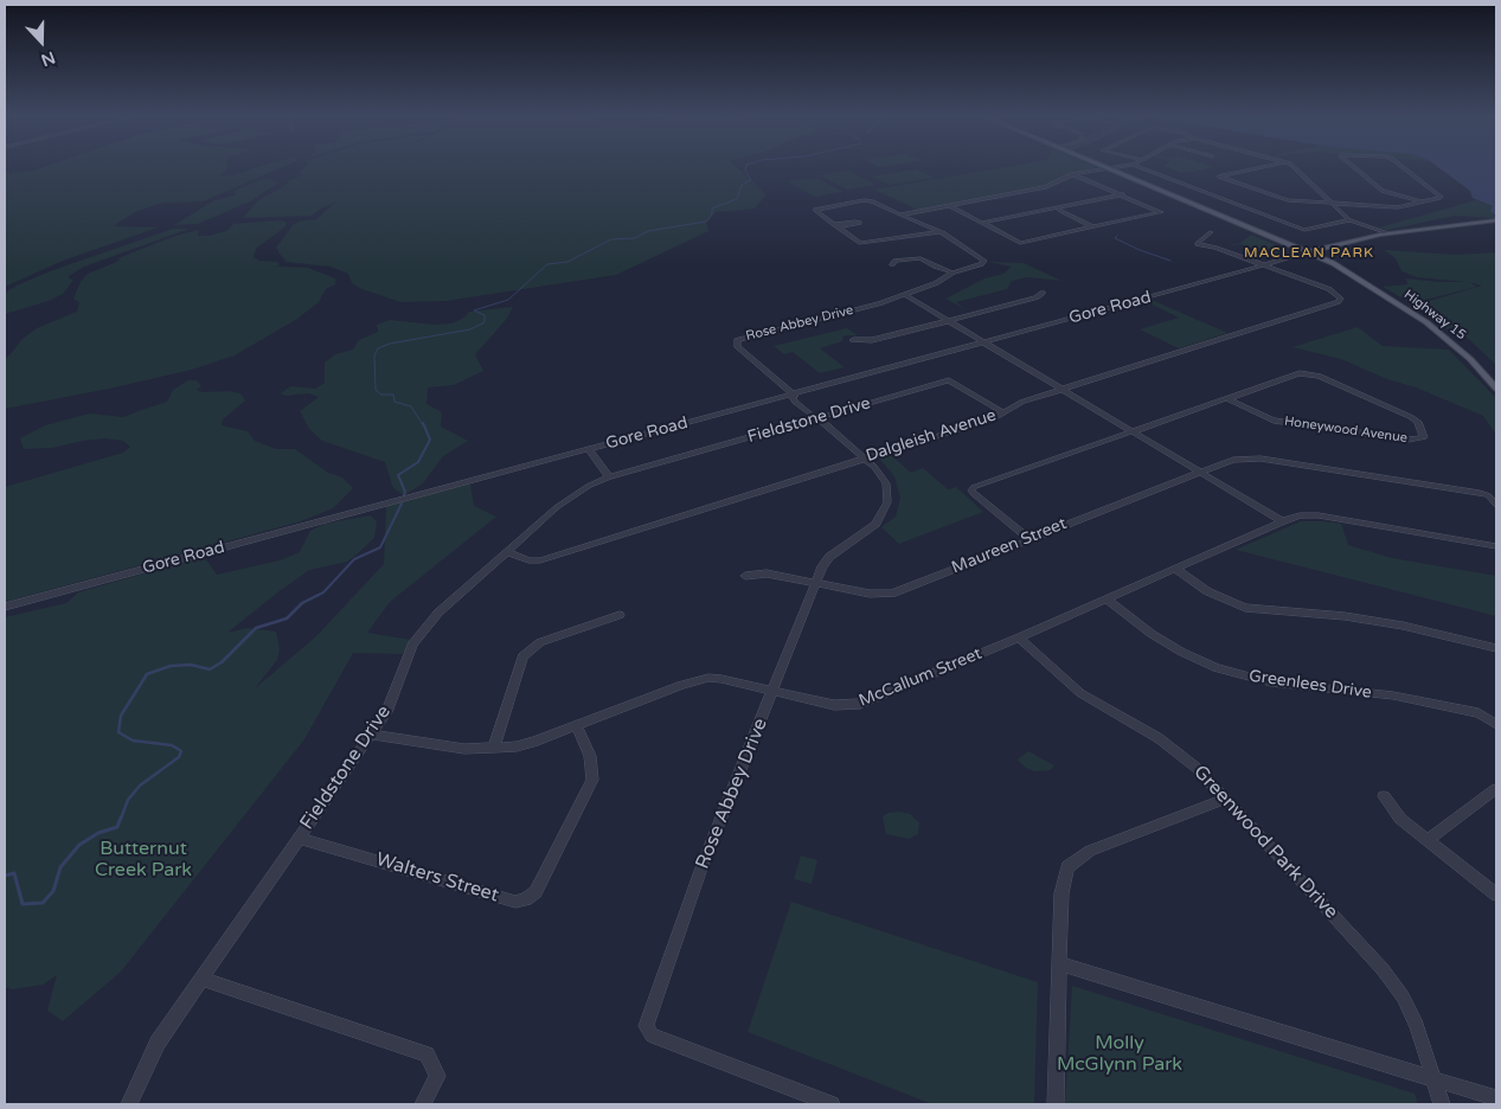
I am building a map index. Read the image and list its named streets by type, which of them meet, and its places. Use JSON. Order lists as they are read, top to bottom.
{
  "streets": {
    "main road": ["Gore Road", "Highway 15"],
    "street": [
      "Rose Abbey Drive",
      "Fieldstone Drive",
      "Honeywood Avenue",
      "Dalgleish Avenue",
      "Maureen Street",
      "McCallum Street",
      "Greenlees Drive",
      "Greenwood Park Drive",
      "Walters Street"
    ]
  },
  "crossings": [
    ["Gore Road", "Highway 15"],
    ["Gore Road", "Rose Abbey Drive"],
    ["Gore Road", "Dalgleish Avenue"],
    ["Rose Abbey Drive", "Fieldstone Drive"],
    ["Rose Abbey Drive", "Dalgleish Avenue"],
    ["Rose Abbey Drive", "Maureen Street"],
    ["Rose Abbey Drive", "McCallum Street"],
    ["Fieldstone Drive", "Dalgleish Avenue"],
    ["Fieldstone Drive", "McCallum Street"],
    ["Fieldstone Drive", "Walters Street"],
    ["Honeywood Avenue", "Maureen Street"],
    ["McCallum Street", "Greenlees Drive"],
    ["McCallum Street", "Greenwood Park Drive"],
    ["McCallum Street", "Walters Street"]
  ],
  "districts": ["MACLEAN PARK"],
  "parks": ["Butternut Creek Park", "Molly McGlynn Park"],
  "north": "bottom"
}
